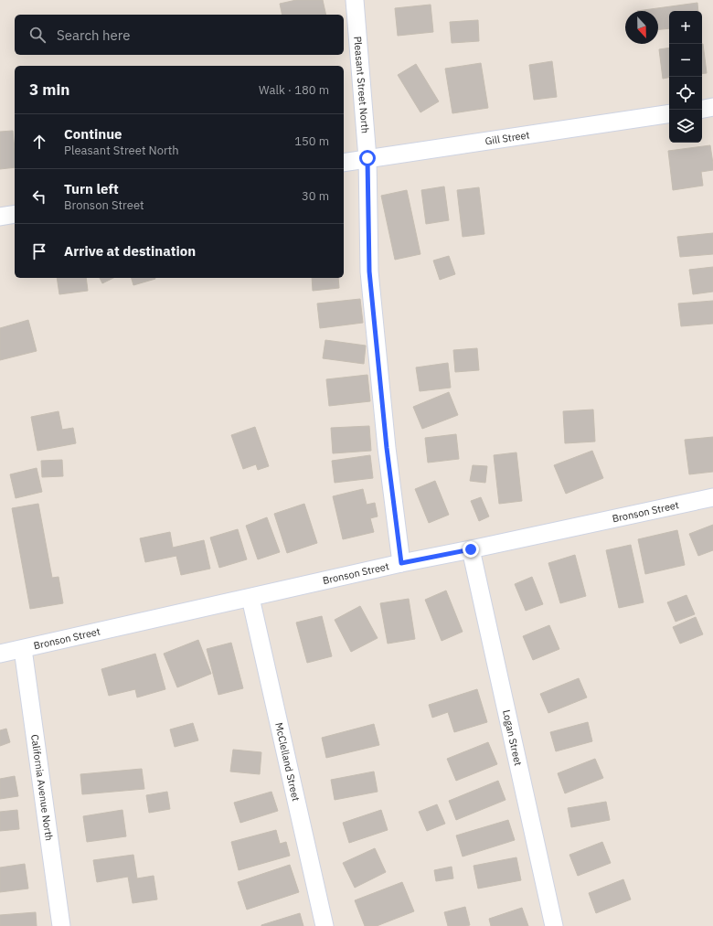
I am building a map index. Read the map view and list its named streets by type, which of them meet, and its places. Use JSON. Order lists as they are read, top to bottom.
{
  "streets": {
    "street": [
      "Pleasant Street North",
      "Gill Street",
      "Bronson Street",
      "Logan Street",
      "McClelland Street",
      "California Avenue North"
    ]
  },
  "crossings": [
    ["Pleasant Street North", "Gill Street"],
    ["Pleasant Street North", "Bronson Street"],
    ["Bronson Street", "Logan Street"],
    ["Bronson Street", "McClelland Street"],
    ["Bronson Street", "California Avenue North"]
  ],
  "north": "bottom",
  "page": {
    "map_buttons": ["+", "−"],
    "search": "Search here",
    "heading": ["3 min", "Walk · 180 m"],
    "list": [
      ["Continue", "Pleasant Street North", "150 m"],
      ["Turn left", "Bronson Street", "30 m"],
      "Arrive at destination"
    ]
  }
}
